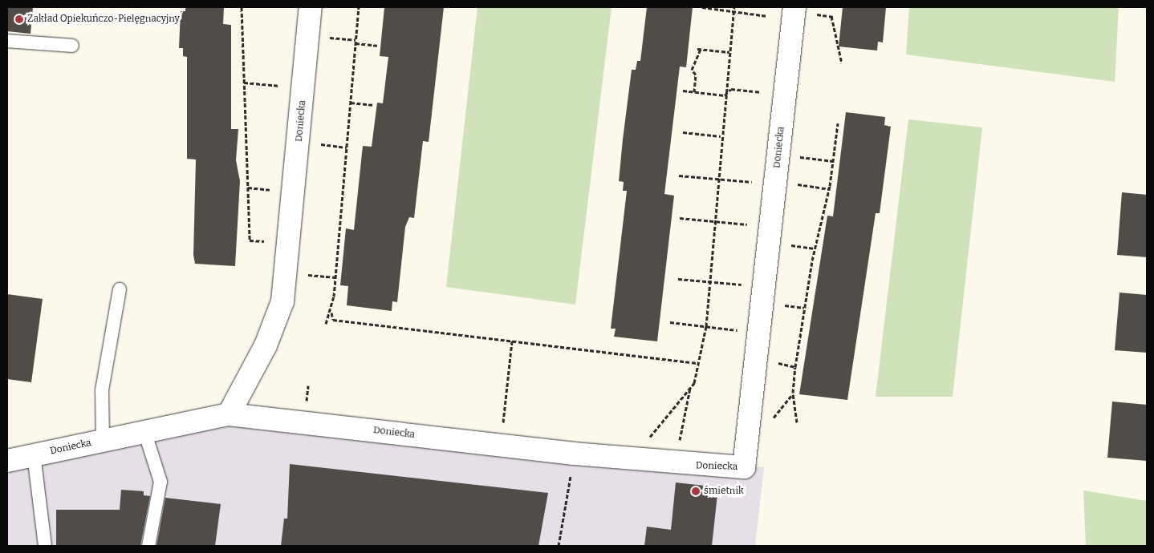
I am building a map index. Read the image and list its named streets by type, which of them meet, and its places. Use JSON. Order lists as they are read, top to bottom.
{
  "streets": {
    "street": ["Doniecka"]
  },
  "places": ["Zakład Opiekuńczo-Pielęgnacyjny", "śmietnik"]
}
